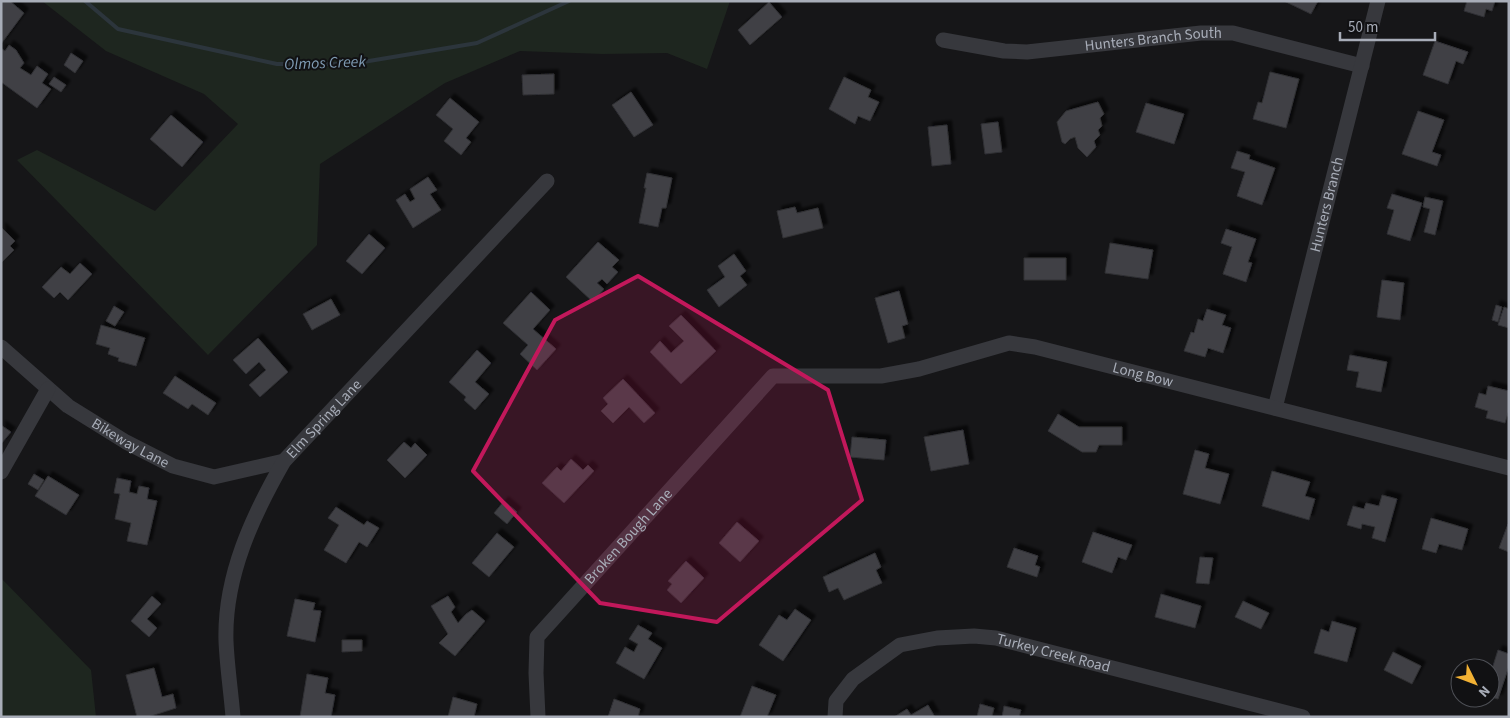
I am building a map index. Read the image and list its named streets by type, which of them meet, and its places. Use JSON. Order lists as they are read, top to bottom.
{
  "streets": {
    "street": [
      "Hunters Branch South",
      "Hunters Branch",
      "Long Bow",
      "Elm Spring Lane",
      "Bikeway Lane",
      "Broken Bough Lane",
      "Turkey Creek Road"
    ]
  },
  "crossings": [
    ["Hunters Branch South", "Hunters Branch"],
    ["Hunters Branch", "Long Bow"],
    ["Long Bow", "Broken Bough Lane"],
    ["Elm Spring Lane", "Bikeway Lane"]
  ],
  "water": ["Olmos Creek"],
  "scale_bar": "50 m",
  "north": "bottom right"
}
